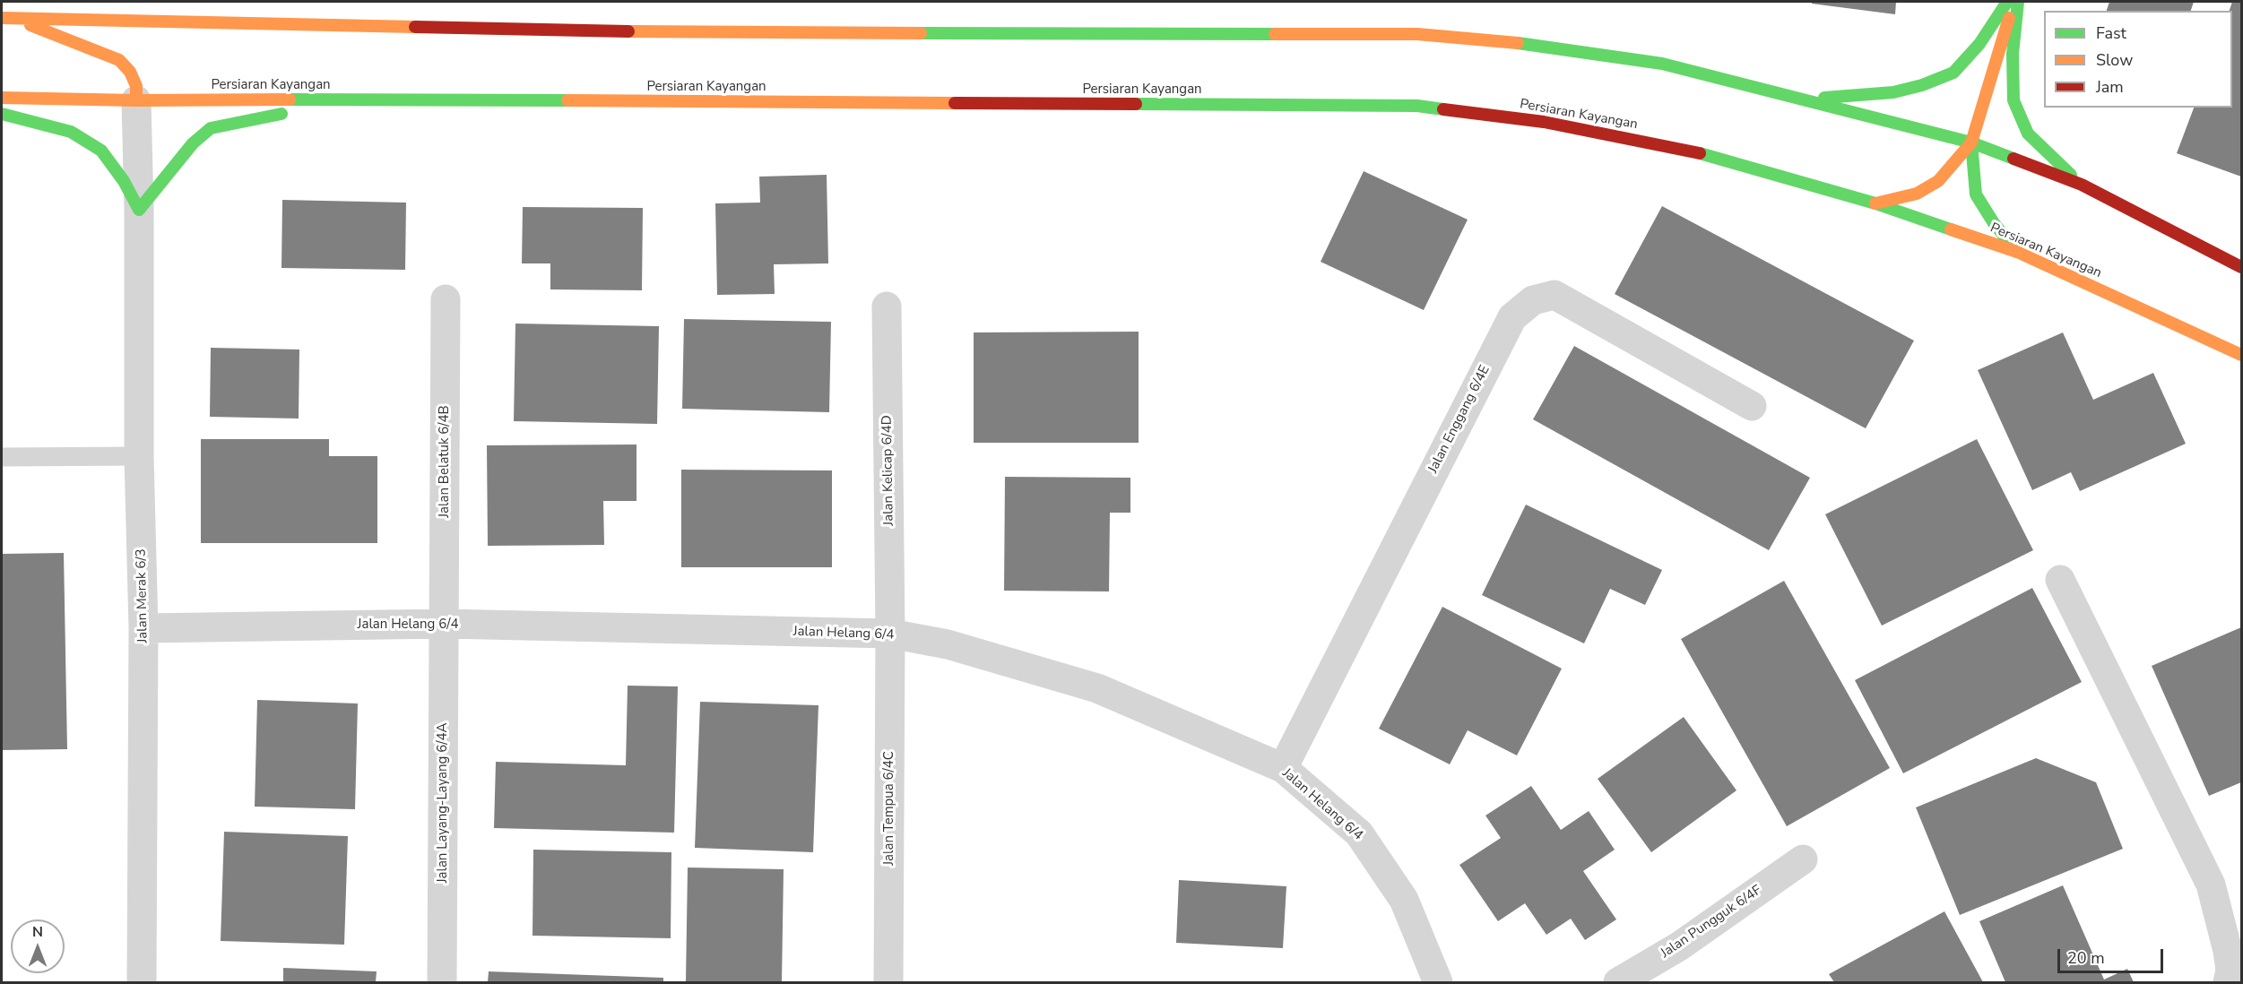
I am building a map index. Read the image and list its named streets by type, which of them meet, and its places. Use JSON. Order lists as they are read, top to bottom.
{
  "streets": {
    "main road": ["Persiaran Kayangan"],
    "street": [
      "Jalan Enggang 6/4E",
      "Jalan Belatuk 6/4B",
      "Jalan Kelicap 6/4D",
      "Jalan Merak 6/3",
      "Jalan Helang 6/4",
      "Jalan Layang-Layang 6/4A",
      "Jalan Tempua 6/4C",
      "Jalan Pungguk 6/4F"
    ]
  },
  "crossings": [
    ["Persiaran Kayangan", "Jalan Merak 6/3"],
    ["Jalan Enggang 6/4E", "Jalan Helang 6/4"],
    ["Jalan Belatuk 6/4B", "Jalan Helang 6/4"],
    ["Jalan Belatuk 6/4B", "Jalan Layang-Layang 6/4A"],
    ["Jalan Kelicap 6/4D", "Jalan Helang 6/4"],
    ["Jalan Kelicap 6/4D", "Jalan Tempua 6/4C"],
    ["Jalan Merak 6/3", "Jalan Helang 6/4"],
    ["Jalan Helang 6/4", "Jalan Layang-Layang 6/4A"],
    ["Jalan Helang 6/4", "Jalan Tempua 6/4C"]
  ],
  "legend": ["Fast", "Slow", "Jam"],
  "scale_bar": "20 m",
  "north": "top"
}
